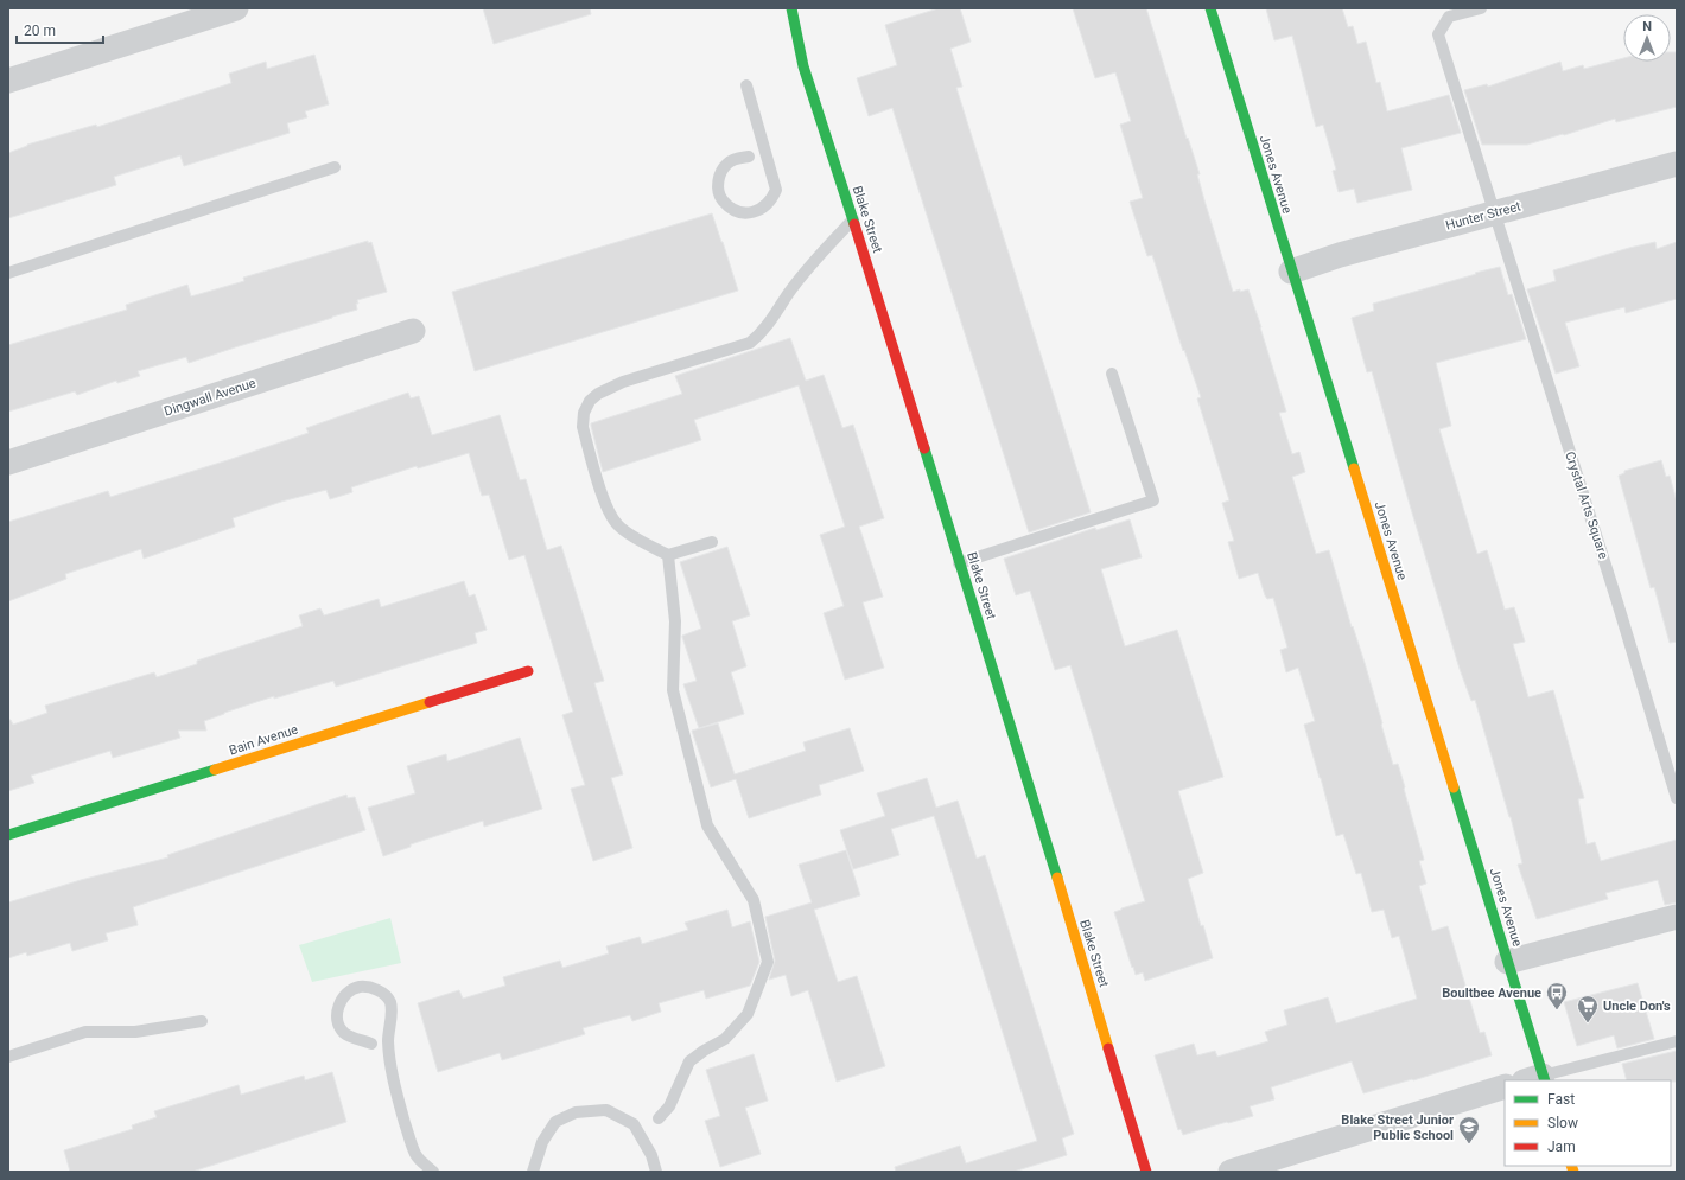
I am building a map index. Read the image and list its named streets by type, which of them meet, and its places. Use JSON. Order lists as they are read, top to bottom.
{
  "streets": {
    "street": [
      "Jones Avenue",
      "Hunter Street",
      "Blake Street",
      "Dingwall Avenue",
      "Bain Avenue"
    ],
    "lane": ["Crystal Arts Square"]
  },
  "crossings": [
    ["Jones Avenue", "Hunter Street"],
    ["Hunter Street", "Crystal Arts Square"]
  ],
  "places": {
    "bus stop": ["Boultbee Avenue"],
    "supermarket": ["Uncle Don's"],
    "school or university": ["Blake Street Junior Public School"]
  },
  "legend": ["Fast", "Slow", "Jam"],
  "scale_bar": "20 m",
  "north": "top"
}
